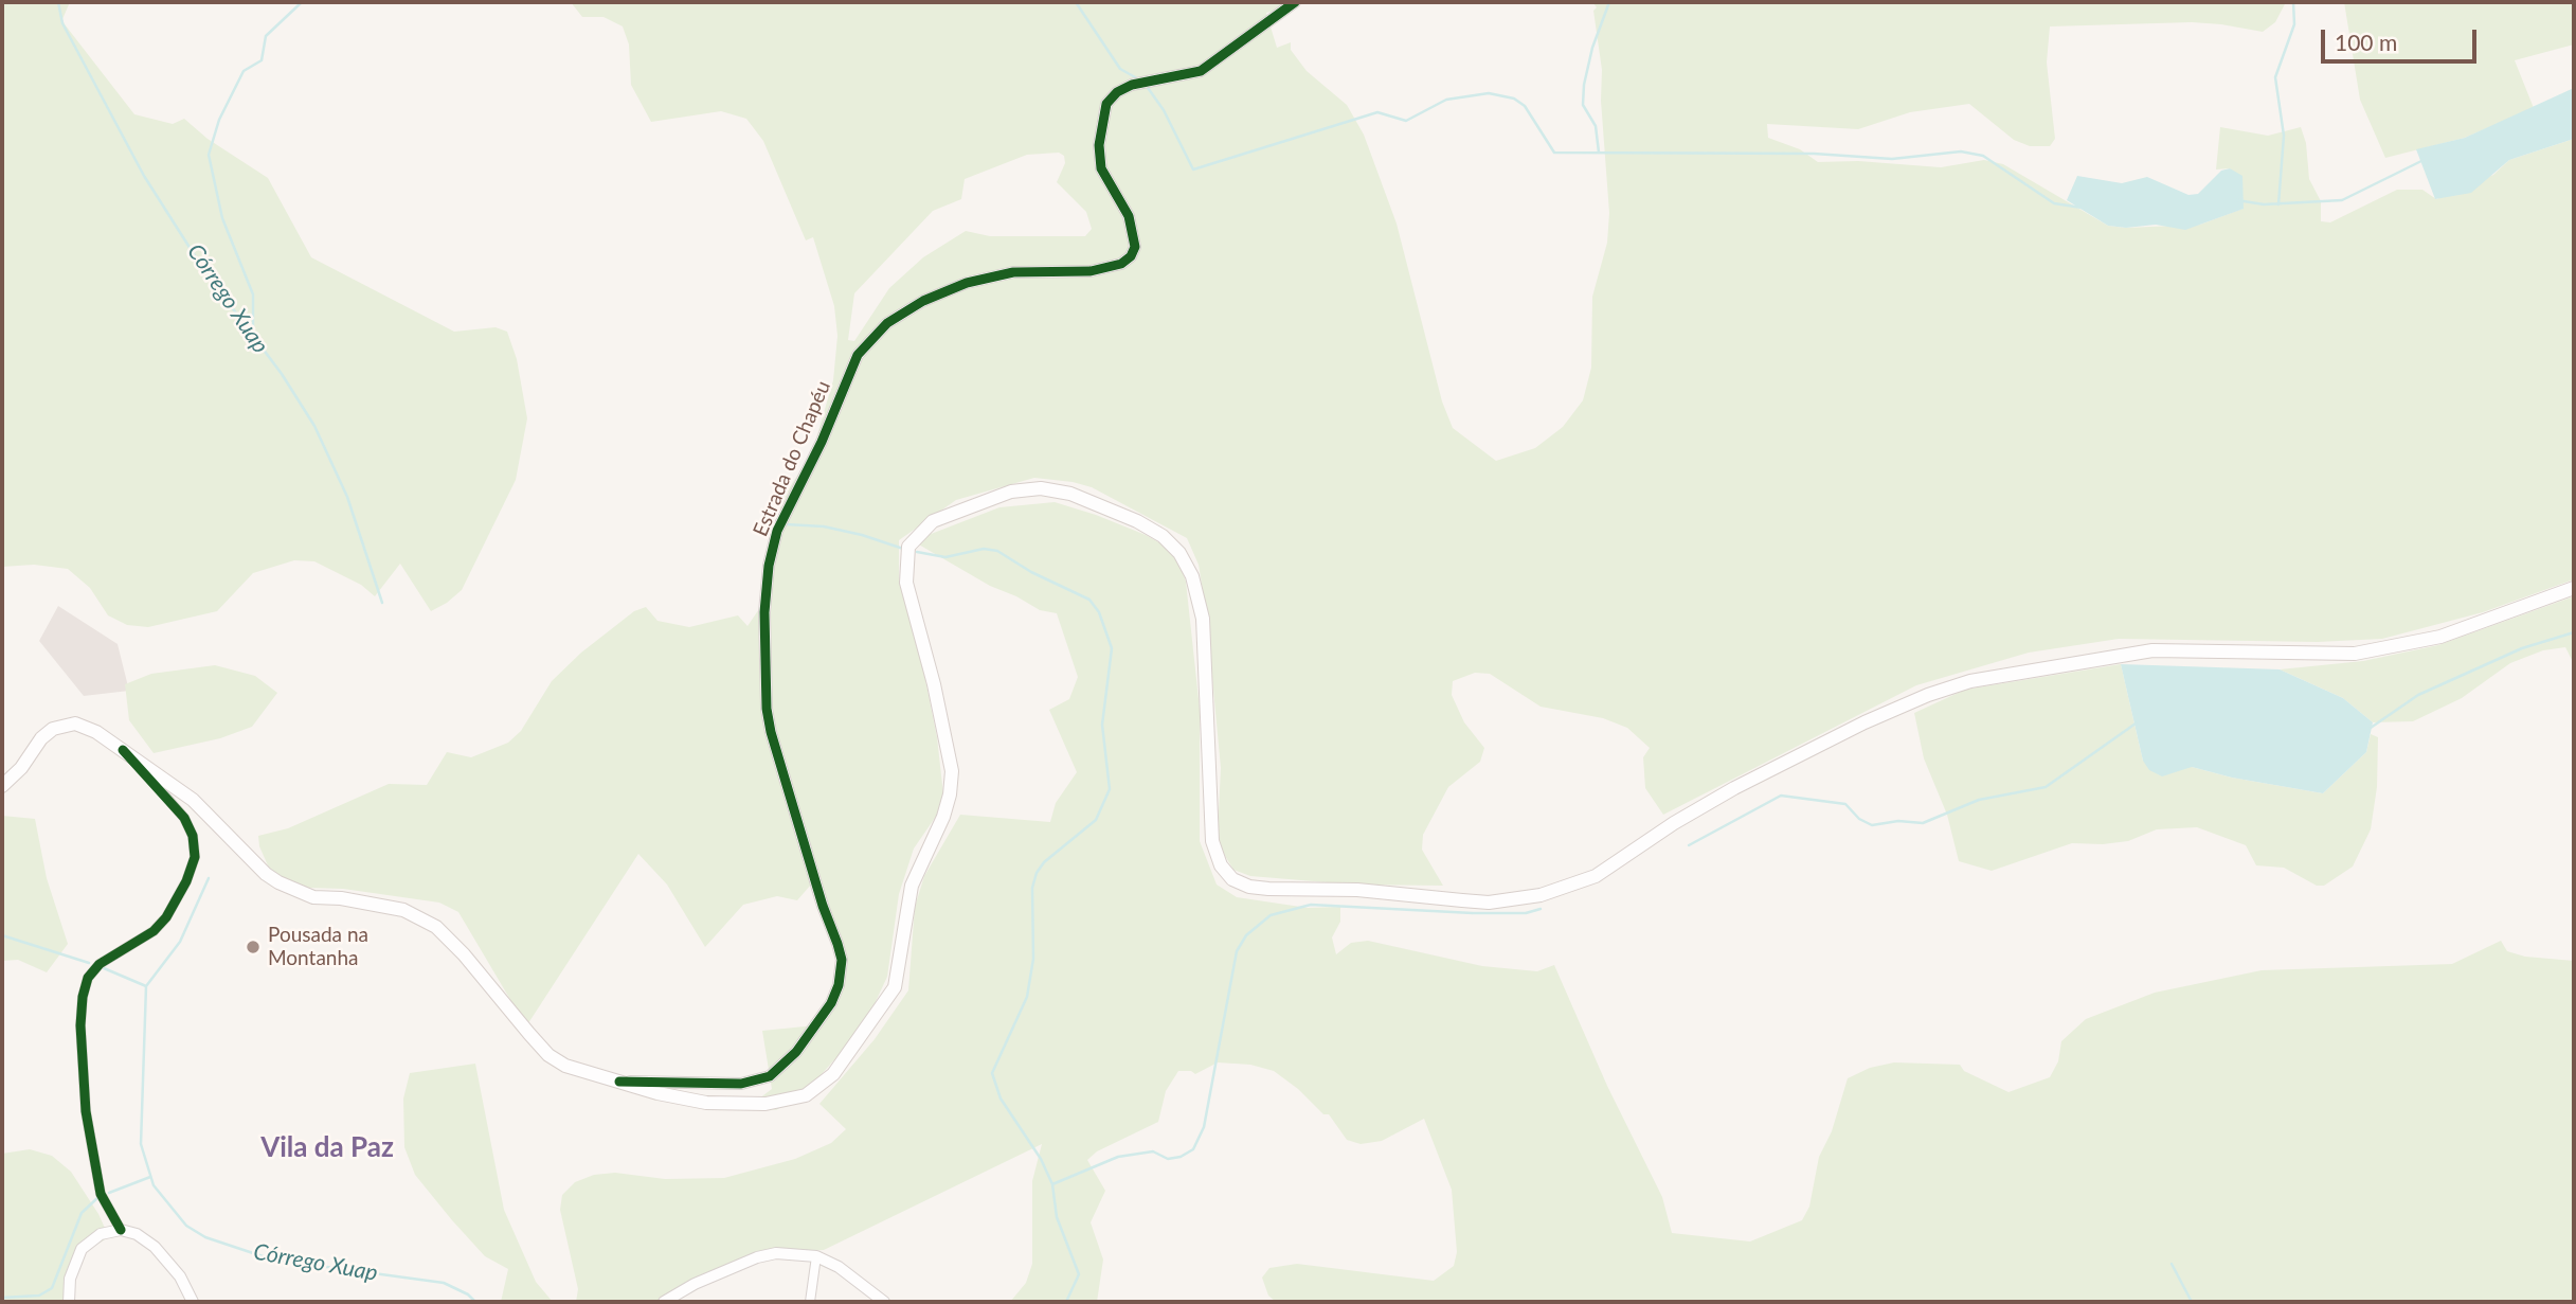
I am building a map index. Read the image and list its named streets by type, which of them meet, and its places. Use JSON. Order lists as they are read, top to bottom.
{
  "streets": {
    "street": ["Estrada do Chapéu"]
  },
  "districts": ["Vila da Paz"],
  "water": ["Córrego Xuap"],
  "places": ["Pousada na Montanha"],
  "scale_bar": "100 m"
}
